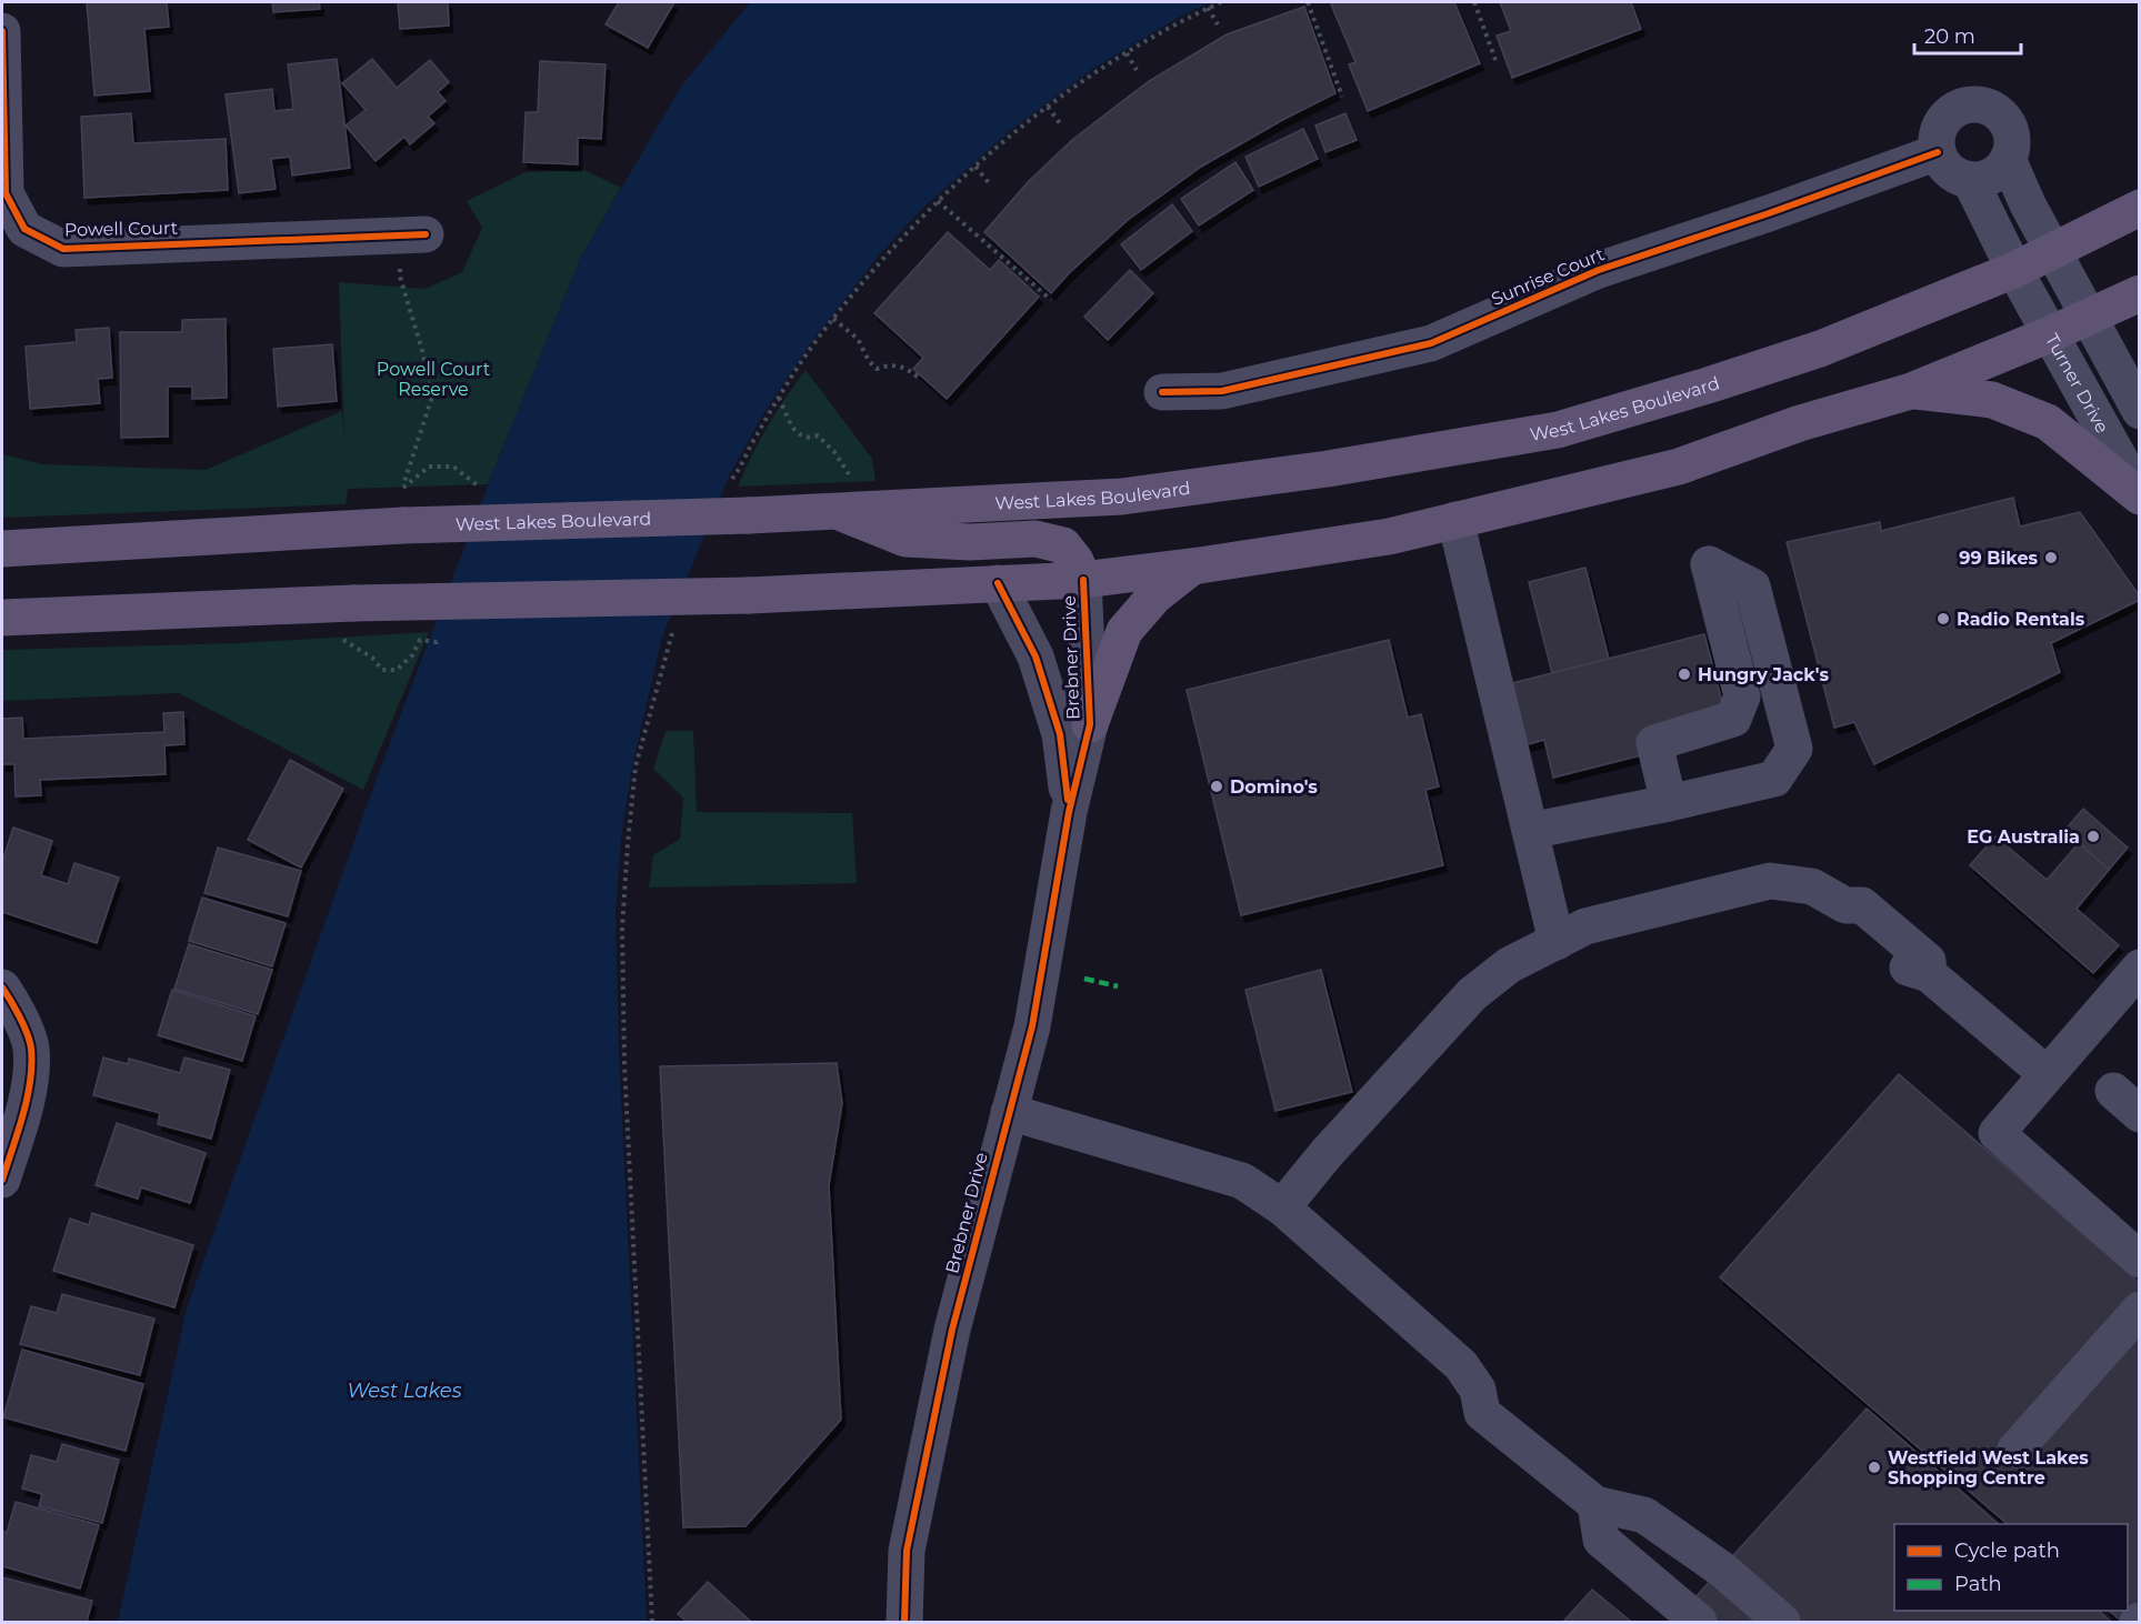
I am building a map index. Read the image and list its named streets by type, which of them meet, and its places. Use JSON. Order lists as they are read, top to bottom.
{
  "streets": {
    "main road": ["West Lakes Boulevard"],
    "street": [
      "Powell Court",
      "Sunrise Court",
      "Turner Drive",
      "Brebner Drive"
    ]
  },
  "crossings": [
    ["Turner Drive", "West Lakes Boulevard"]
  ],
  "water": ["West Lakes"],
  "parks": ["Powell Court Reserve"],
  "places": [
    "99 Bikes",
    "Radio Rentals",
    "Hungry Jack's",
    "Domino's",
    "EG Australia",
    "Westfield West Lakes Shopping Centre"
  ],
  "legend": ["Cycle path", "Path"],
  "scale_bar": "20 m"
}
